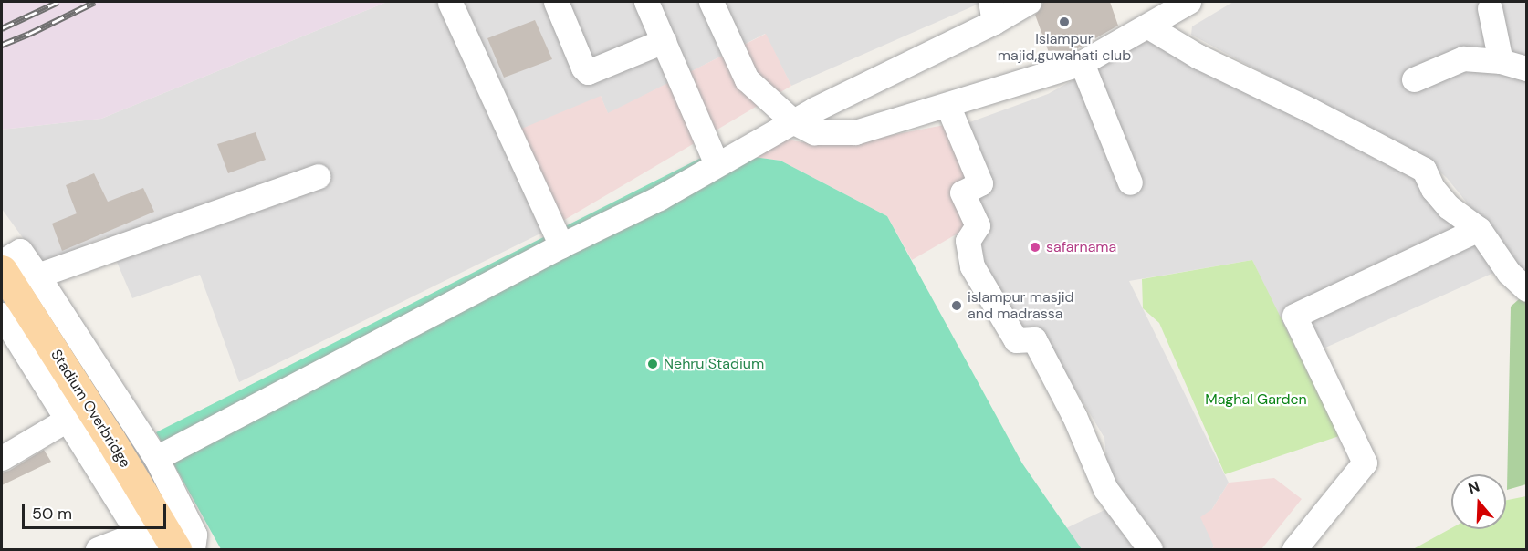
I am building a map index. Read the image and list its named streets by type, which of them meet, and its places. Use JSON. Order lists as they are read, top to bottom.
{
  "streets": {
    "main road": ["Stadium Overbridge"]
  },
  "parks": ["Maghal Garden"],
  "places": [
    "Islampur majid,guwahati club",
    "safarnama",
    "islampur masjid and madrassa",
    "Nehru Stadium"
  ],
  "scale_bar": "50 m",
  "north": "top"
}
